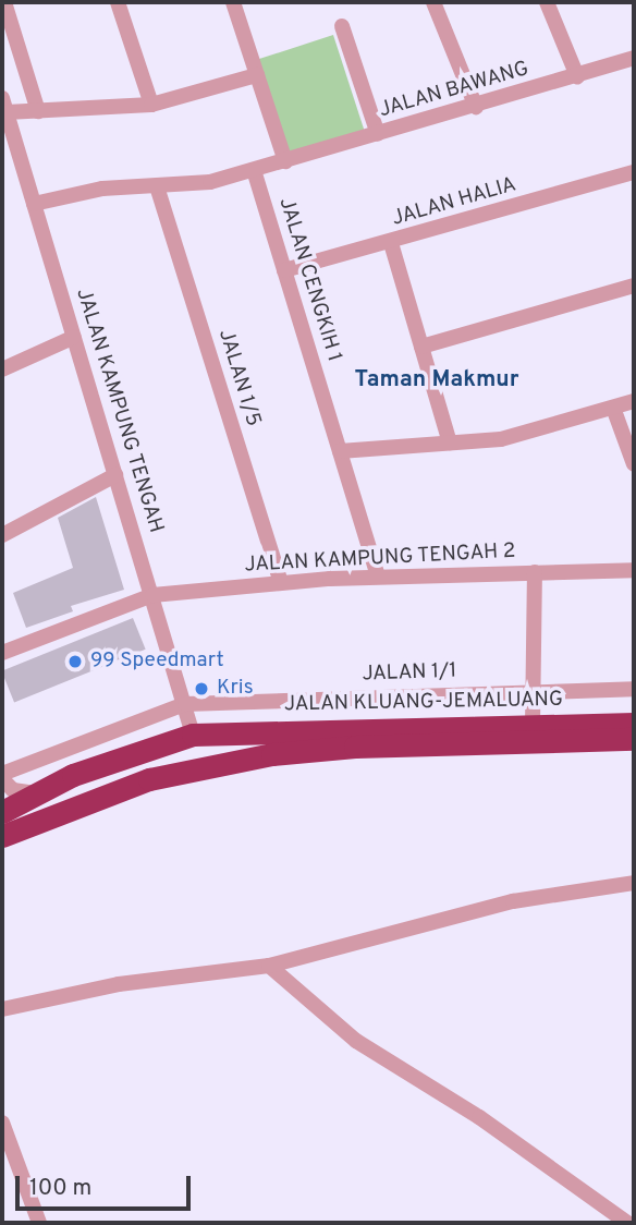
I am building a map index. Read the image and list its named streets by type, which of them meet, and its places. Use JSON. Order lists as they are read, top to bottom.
{
  "streets": {
    "highway": ["JALAN KLUANG-JEMALUANG"],
    "street": [
      "JALAN BAWANG",
      "JALAN HALIA",
      "JALAN CENGKIH 1",
      "JALAN 1/5",
      "JALAN KAMPUNG TENGAH",
      "JALAN KAMPUNG TENGAH 2",
      "JALAN 1/1"
    ]
  },
  "crossings": [
    ["JALAN BAWANG", "JALAN CENGKIH 1"],
    ["JALAN BAWANG", "JALAN 1/5"],
    ["JALAN BAWANG", "JALAN KAMPUNG TENGAH"],
    ["JALAN HALIA", "JALAN CENGKIH 1"],
    ["JALAN CENGKIH 1", "JALAN KAMPUNG TENGAH 2"],
    ["JALAN 1/5", "JALAN KAMPUNG TENGAH 2"],
    ["JALAN KAMPUNG TENGAH", "JALAN KAMPUNG TENGAH 2"],
    ["JALAN KAMPUNG TENGAH", "JALAN 1/1"],
    ["JALAN KAMPUNG TENGAH", "JALAN KLUANG-JEMALUANG"]
  ],
  "districts": ["Taman Makmur"],
  "places": ["99 Speedmart", "Kris"],
  "scale_bar": "100 m"
}
